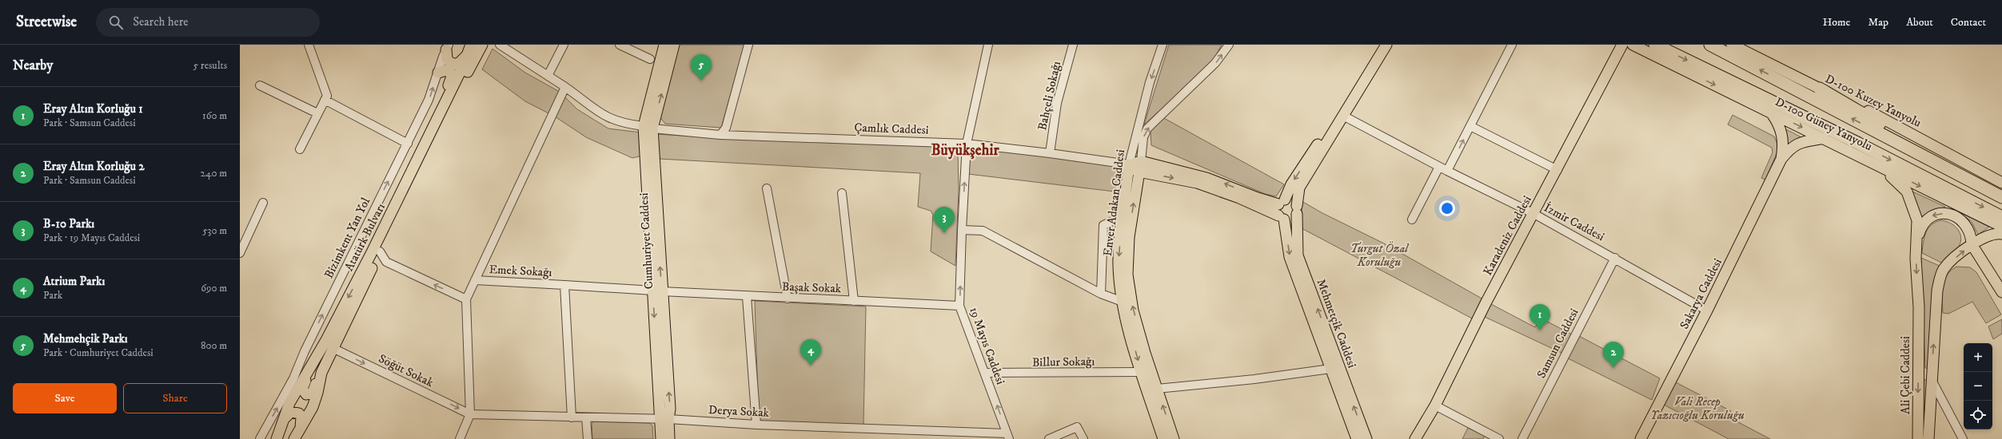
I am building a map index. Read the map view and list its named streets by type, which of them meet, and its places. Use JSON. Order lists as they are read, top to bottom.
{
  "streets": {
    "main road": [
      "D-100 Kuzey Yanyolu",
      "D-100 Güney Yanyolu",
      "Enver Adakan Caddesi",
      "Karadeniz Caddesi",
      "Atatürk Bulvarı",
      "Cumhuriyet Caddesi",
      "Sakarya Caddesi",
      "Mehmetçik Caddesi",
      "Ali Çebi Caddesi"
    ],
    "street": [
      "Bahçeli Sokağı",
      "Çamlık Caddesi",
      "İzmir Caddesi",
      "Bizimkent Yan Yol",
      "Emek Sokağı",
      "Başak Sokak",
      "Samsun Caddesi",
      "19 Mayıs Caddesi",
      "Billur Sokağı",
      "Söğüt Sokak",
      "Derya Sokak"
    ]
  },
  "crossings": [
    ["Bahçeli Sokağı", "Çamlık Caddesi"],
    ["Çamlık Caddesi", "Enver Adakan Caddesi"],
    ["Çamlık Caddesi", "Cumhuriyet Caddesi"],
    ["Çamlık Caddesi", "19 Mayıs Caddesi"],
    ["Enver Adakan Caddesi", "Billur Sokağı"],
    ["İzmir Caddesi", "Karadeniz Caddesi"],
    ["İzmir Caddesi", "Sakarya Caddesi"],
    ["İzmir Caddesi", "Mehmetçik Caddesi"],
    ["İzmir Caddesi", "Samsun Caddesi"],
    ["Atatürk Bulvarı", "Söğüt Sokak"],
    ["Cumhuriyet Caddesi", "Emek Sokağı"],
    ["Cumhuriyet Caddesi", "Başak Sokak"],
    ["Cumhuriyet Caddesi", "Derya Sokak"],
    ["Emek Sokağı", "Başak Sokak"],
    ["Başak Sokak", "19 Mayıs Caddesi"],
    ["19 Mayıs Caddesi", "Billur Sokağı"],
    ["19 Mayıs Caddesi", "Derya Sokak"],
    ["Söğüt Sokak", "Derya Sokak"]
  ],
  "one_way": [
    "D-100 Güney Yanyolu",
    "Bizimkent Yan Yol",
    "19 Mayıs Caddesi",
    "Söğüt Sokak"
  ],
  "districts": ["Büyükşehir"],
  "parks": ["Turgut Özal Koruluğu", "Vali Recep Yazıcıoğlu Koruluğu"],
  "page": {
    "header": "Streetwise",
    "search": "Search here",
    "nav": [
      "Home",
      "Map",
      "About",
      "Contact"
    ],
    "heading": ["Nearby", "5 results"],
    "pins": [
      "5",
      "3",
      "1",
      "4",
      "2"
    ],
    "list": [
      {
        "mark": "1",
        "name": "Eray Altın Korluğu 1",
        "note": "Park · Samsun Caddesi",
        "value": "160 m"
      },
      {
        "mark": "2",
        "name": "Eray Altın Korluğu 2",
        "note": "Park · Samsun Caddesi",
        "value": "240 m"
      },
      {
        "mark": "3",
        "name": "B-10 Parkı",
        "note": "Park · 19 Mayıs Caddesi",
        "value": "530 m"
      },
      {
        "mark": "4",
        "name": "Atrium Parkı",
        "note": "Park",
        "value": "690 m"
      },
      {
        "mark": "5",
        "name": "Mehmehçik Parkı",
        "note": "Park · Cumhuriyet Caddesi",
        "value": "800 m"
      }
    ],
    "map_buttons": ["+", "−"],
    "buttons": ["Save", "Share"]
  }
}
